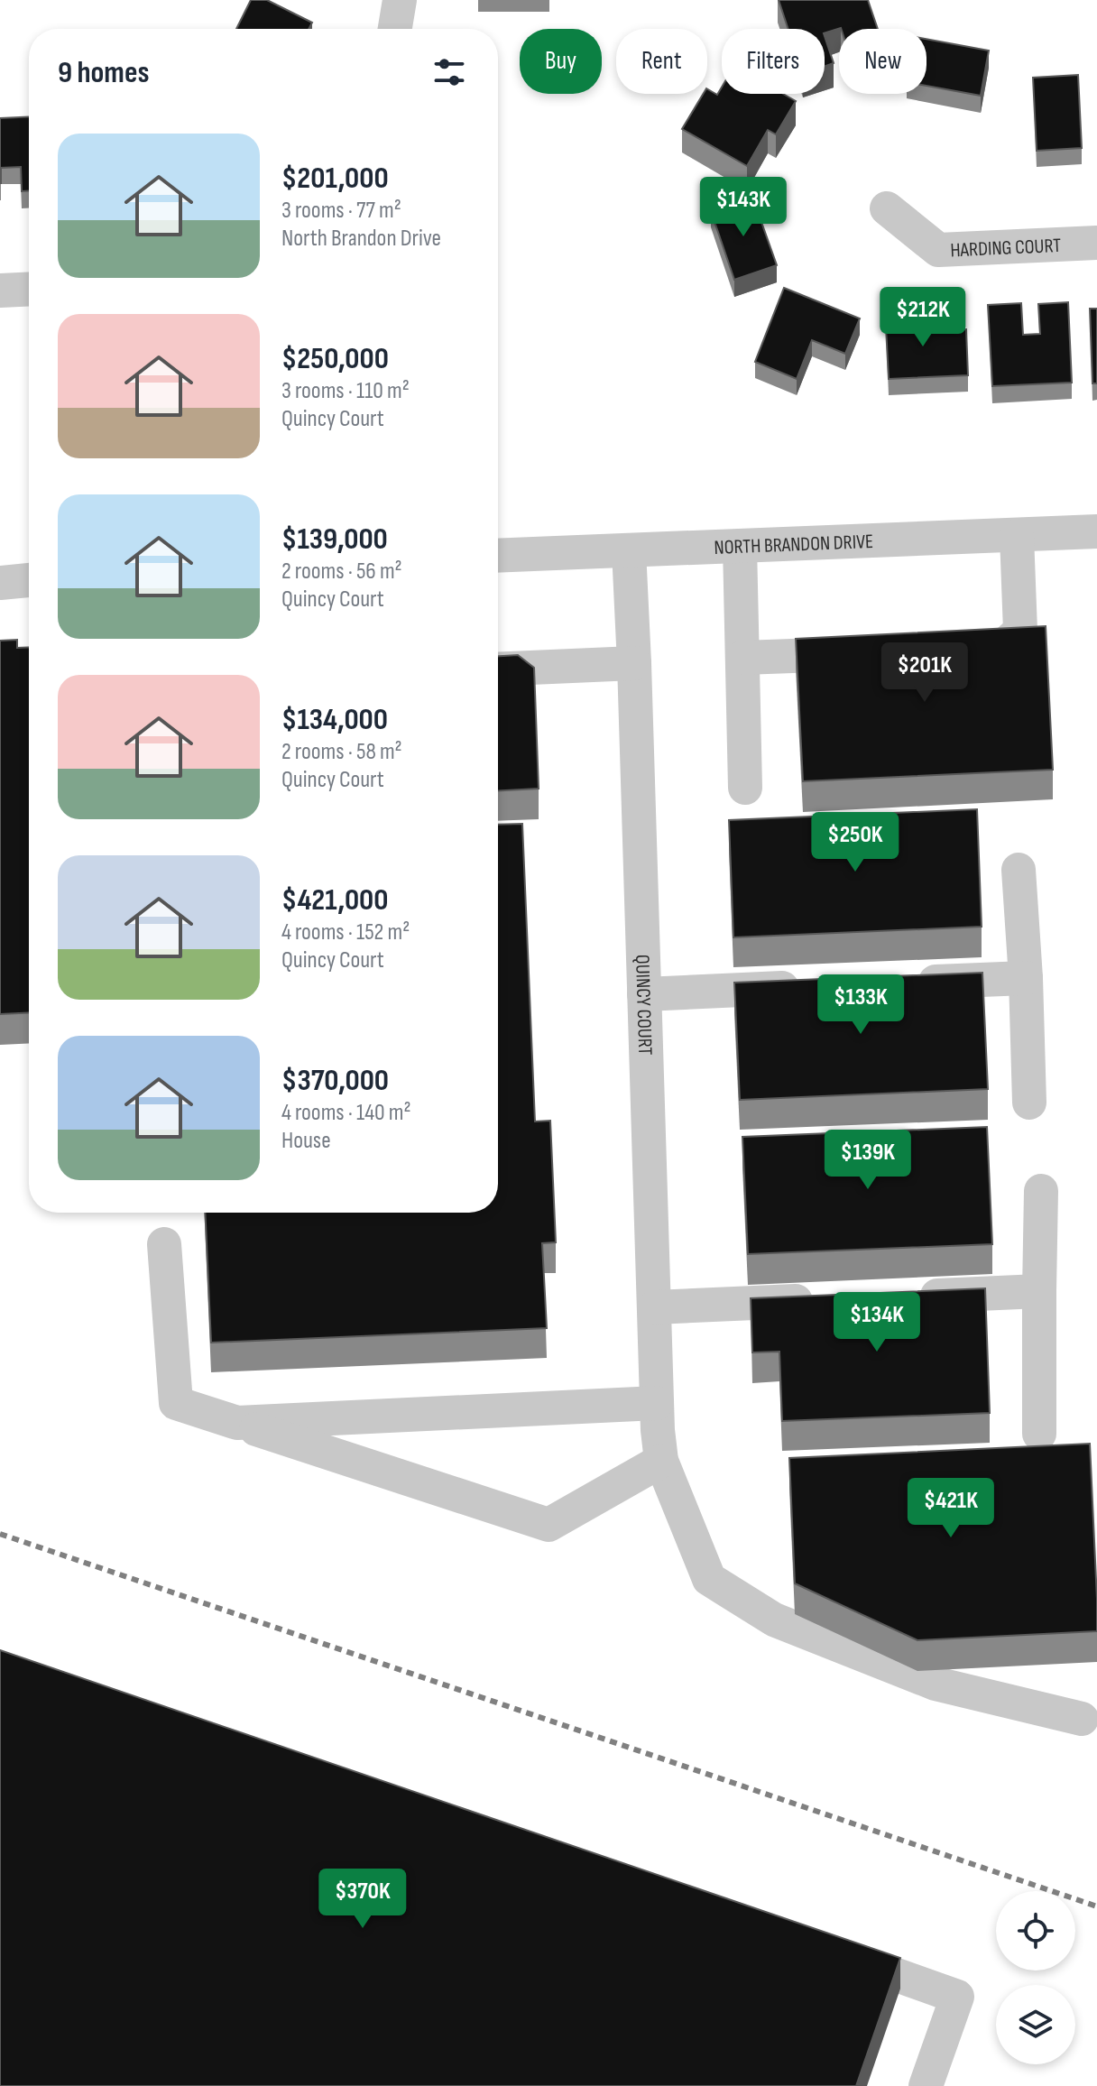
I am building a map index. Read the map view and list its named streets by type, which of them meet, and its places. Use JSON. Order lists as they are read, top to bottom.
{
  "streets": {
    "street": ["HARDING COURT", "NORTH BRANDON DRIVE", "QUINCY COURT"]
  },
  "crossings": [
    ["NORTH BRANDON DRIVE", "QUINCY COURT"]
  ],
  "page": {
    "chip": [
      "Buy",
      "Rent",
      "Filters",
      "New"
    ],
    "heading": "9 homes",
    "list": [
      {
        "name": "$201,000",
        "note": "3 rooms · 77 m² · North Brandon Drive"
      },
      {
        "name": "$250,000",
        "note": "3 rooms · 110 m² · Quincy Court"
      },
      {
        "name": "$139,000",
        "note": "2 rooms · 56 m² · Quincy Court"
      },
      {
        "name": "$134,000",
        "note": "2 rooms · 58 m² · Quincy Court"
      },
      {
        "name": "$421,000",
        "note": "4 rooms · 152 m² · Quincy Court"
      },
      {
        "name": "$370,000",
        "note": "4 rooms · 140 m² · House"
      }
    ],
    "price": [
      "$143K",
      "$212K",
      "$201K",
      "$250K",
      "$133K",
      "$139K",
      "$134K",
      "$421K",
      "$370K"
    ]
  }
}
